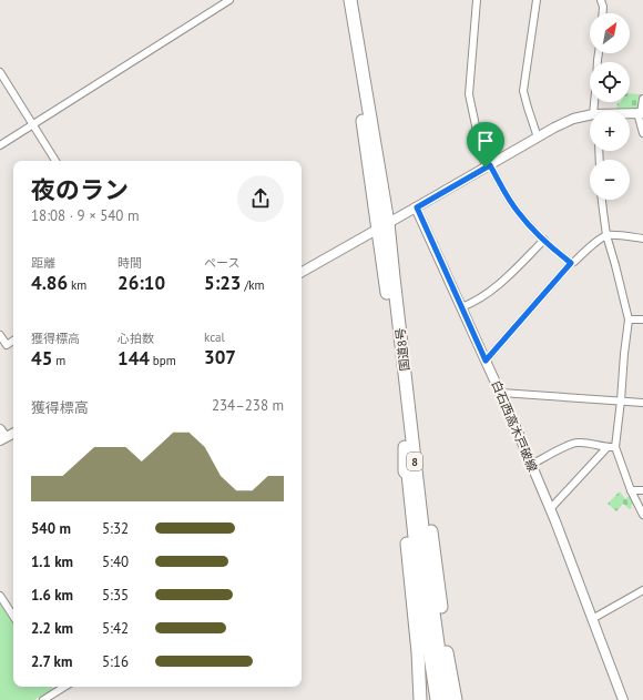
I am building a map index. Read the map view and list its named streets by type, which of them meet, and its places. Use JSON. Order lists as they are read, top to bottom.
{
  "streets": {
    "highway": ["国道8号", "8"],
    "main road": ["白石西高木戸破線"]
  },
  "north": "top right",
  "page": {
    "map_buttons": ["+", "−"],
    "heading": ["夜のラン", "18:08 · 9 × 540 m"],
    "stats": [
      ["距離", "4.86 km"],
      ["時間", "26:10"],
      ["ペース", "5:23 /km"],
      ["獲得標高", "45 m"],
      ["心拍数", "144 bpm"],
      ["kcal", "307"]
    ],
    "chart": ["獲得標高", "234–238 m"],
    "list": [
      {
        "name": "540 m",
        "note": "5:32"
      },
      {
        "name": "1.1 km",
        "note": "5:40"
      },
      {
        "name": "1.6 km",
        "note": "5:35"
      },
      {
        "name": "2.2 km",
        "note": "5:42"
      },
      {
        "name": "2.7 km",
        "note": "5:16"
      }
    ]
  }
}
